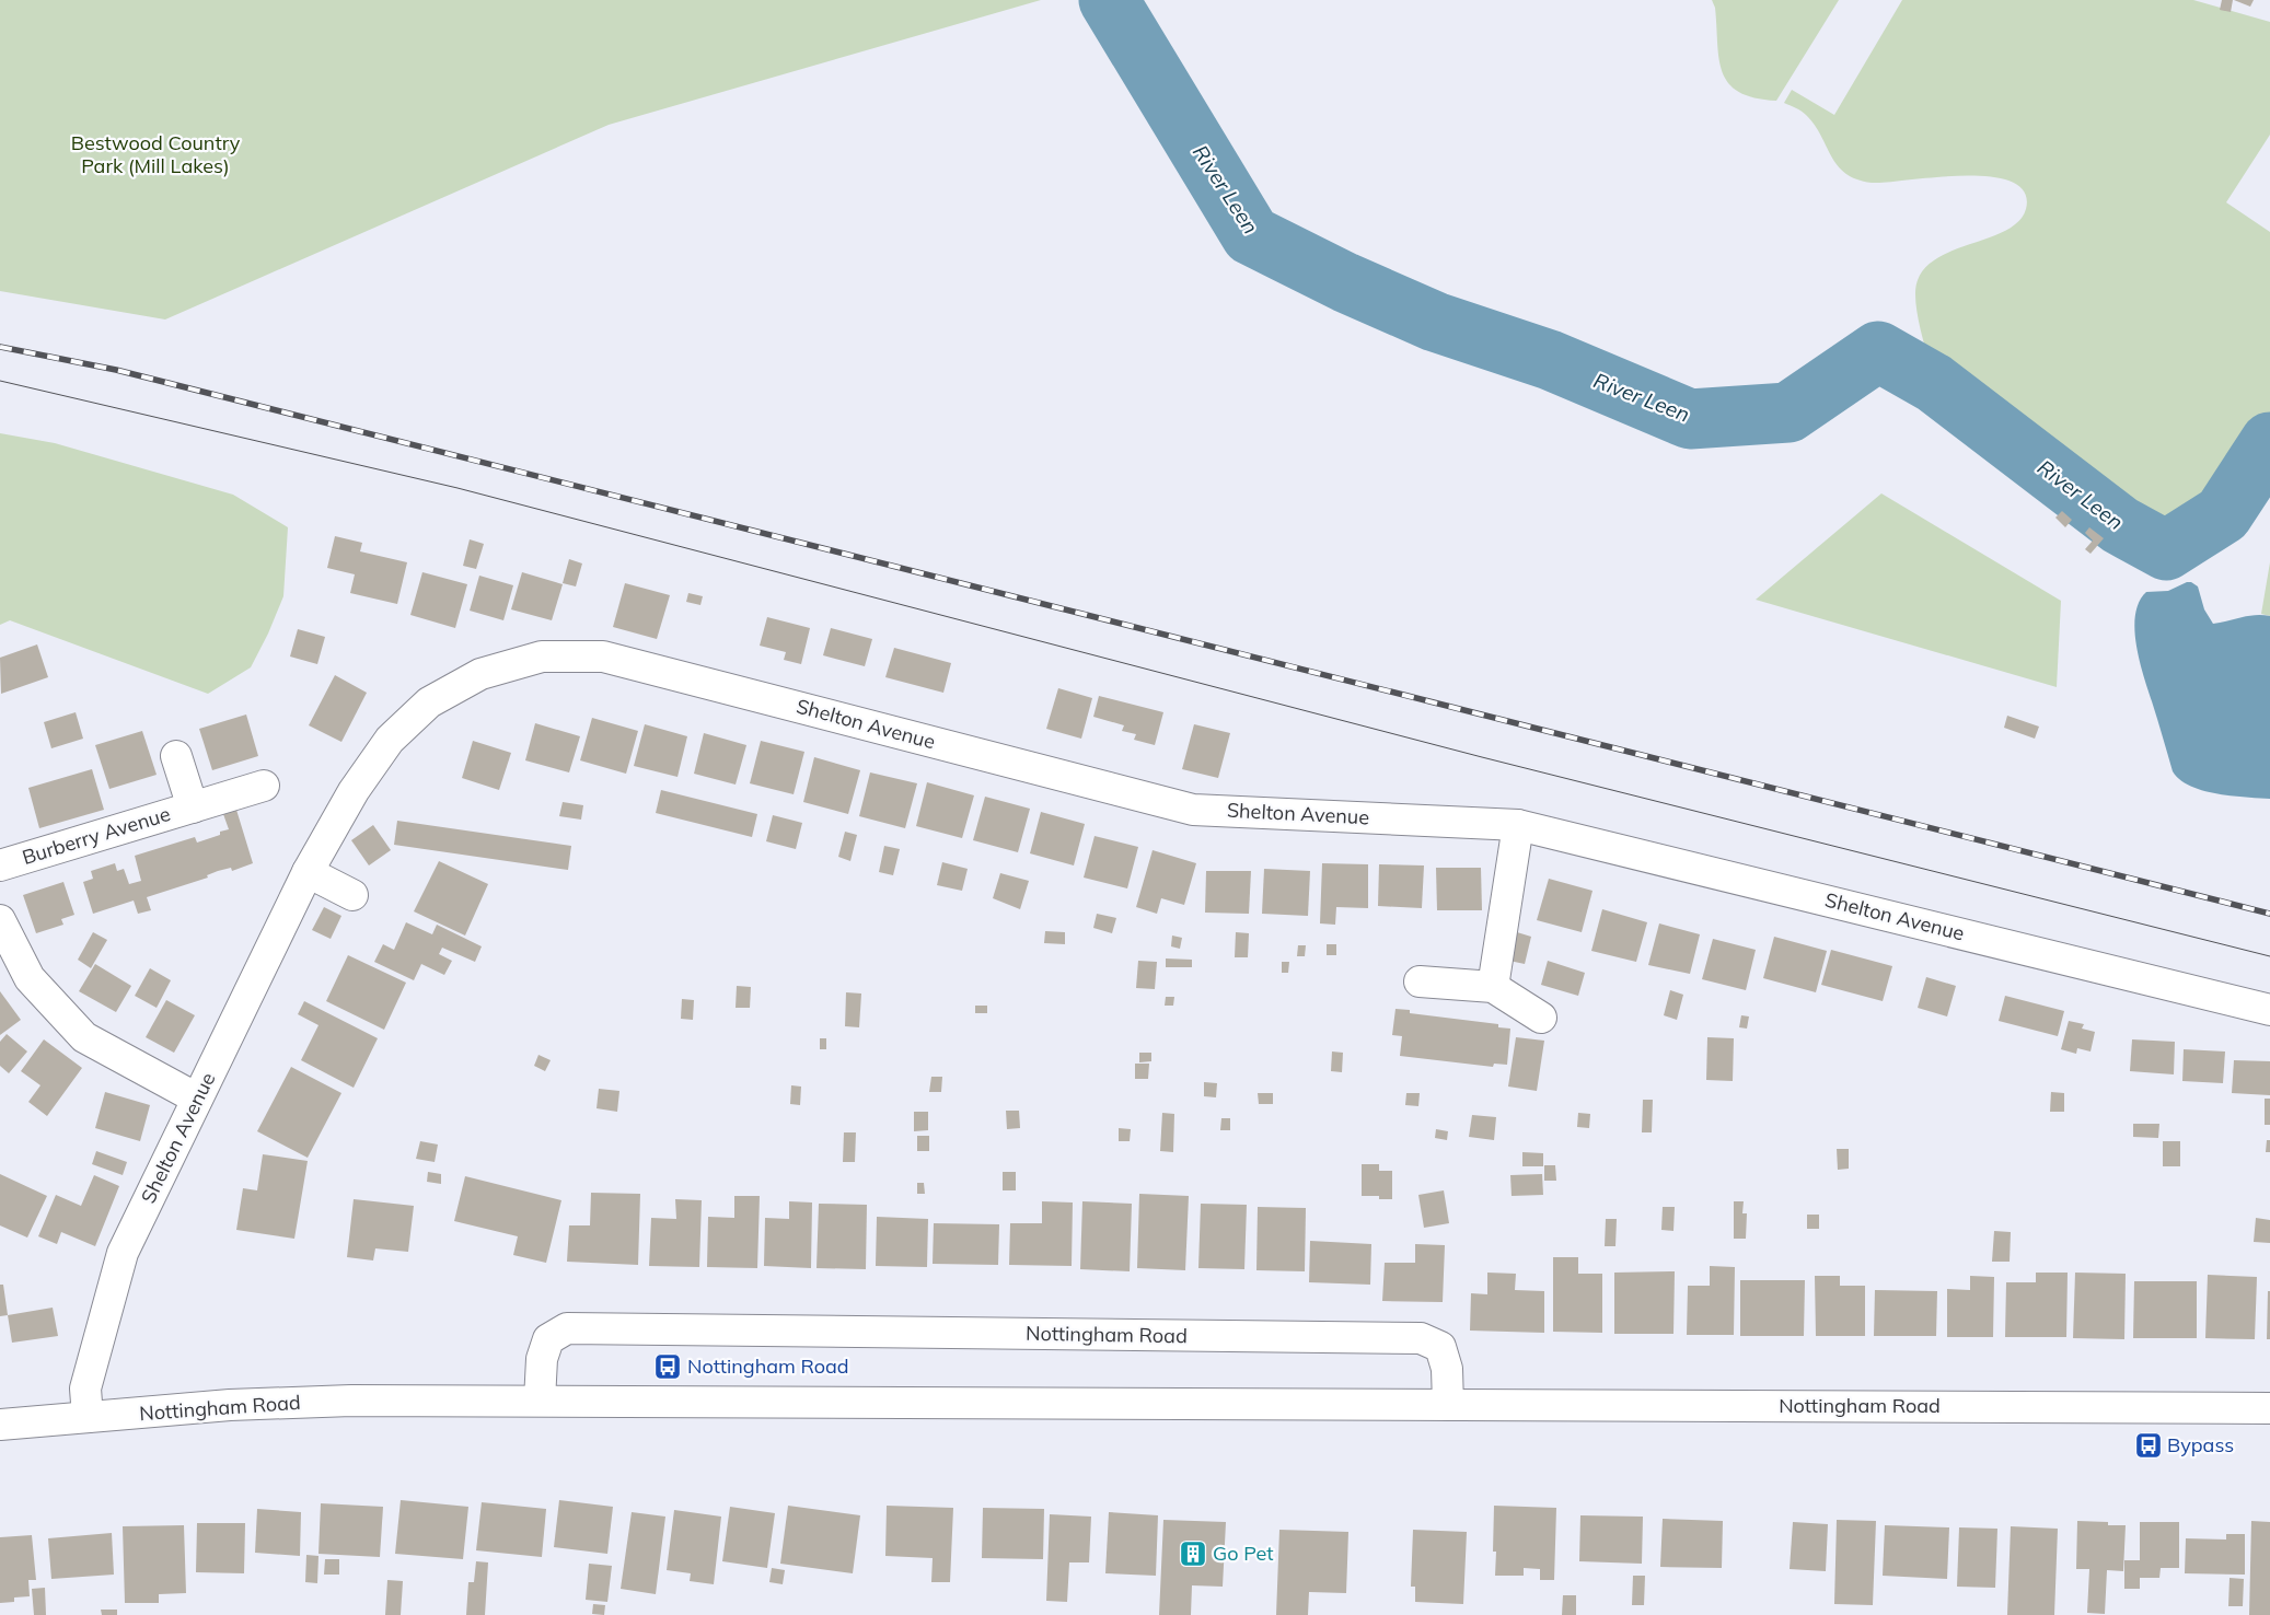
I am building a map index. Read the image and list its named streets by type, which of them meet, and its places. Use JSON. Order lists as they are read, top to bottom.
{
  "streets": {
    "street": ["Shelton Avenue", "Burberry Avenue", "Nottingham Road"]
  },
  "crossings": [
    ["Shelton Avenue", "Nottingham Road"]
  ],
  "water": ["River Leen"],
  "parks": ["Bestwood Country Park (Mill Lakes)"],
  "places": {
    "bus stop": ["Nottingham Road", "Bypass"],
    "building": ["Go Pet"]
  }
}
